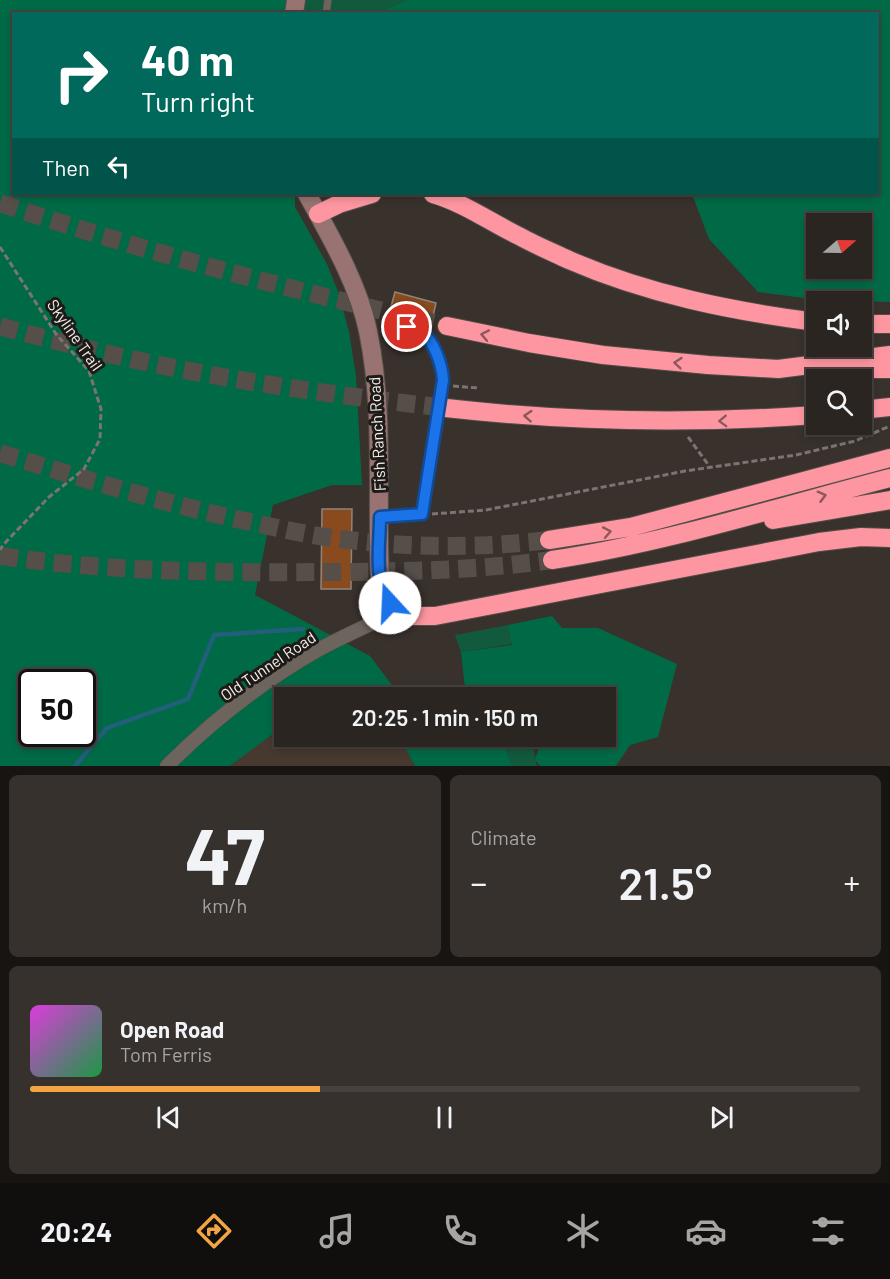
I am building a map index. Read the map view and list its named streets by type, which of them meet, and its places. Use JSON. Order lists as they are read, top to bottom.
{
  "streets": {
    "main road": ["Fish Ranch Road"],
    "street": ["Old Tunnel Road"],
    "path": ["Skyline Trail"]
  },
  "crossings": [
    ["Fish Ranch Road", "Old Tunnel Road"]
  ],
  "north": "right",
  "page": {
    "turn": ["40 m", "Turn right"],
    "then": "Then",
    "limit": "50",
    "trip": "20:25 · 1 min · 150 m",
    "tile": [
      ["47", "km/h"],
      "Climate"
    ],
    "heat": ["−", "21.5°", "+"],
    "song": ["Open Road", "Tom Ferris"],
    "tabs": "20:24"
  }
}
